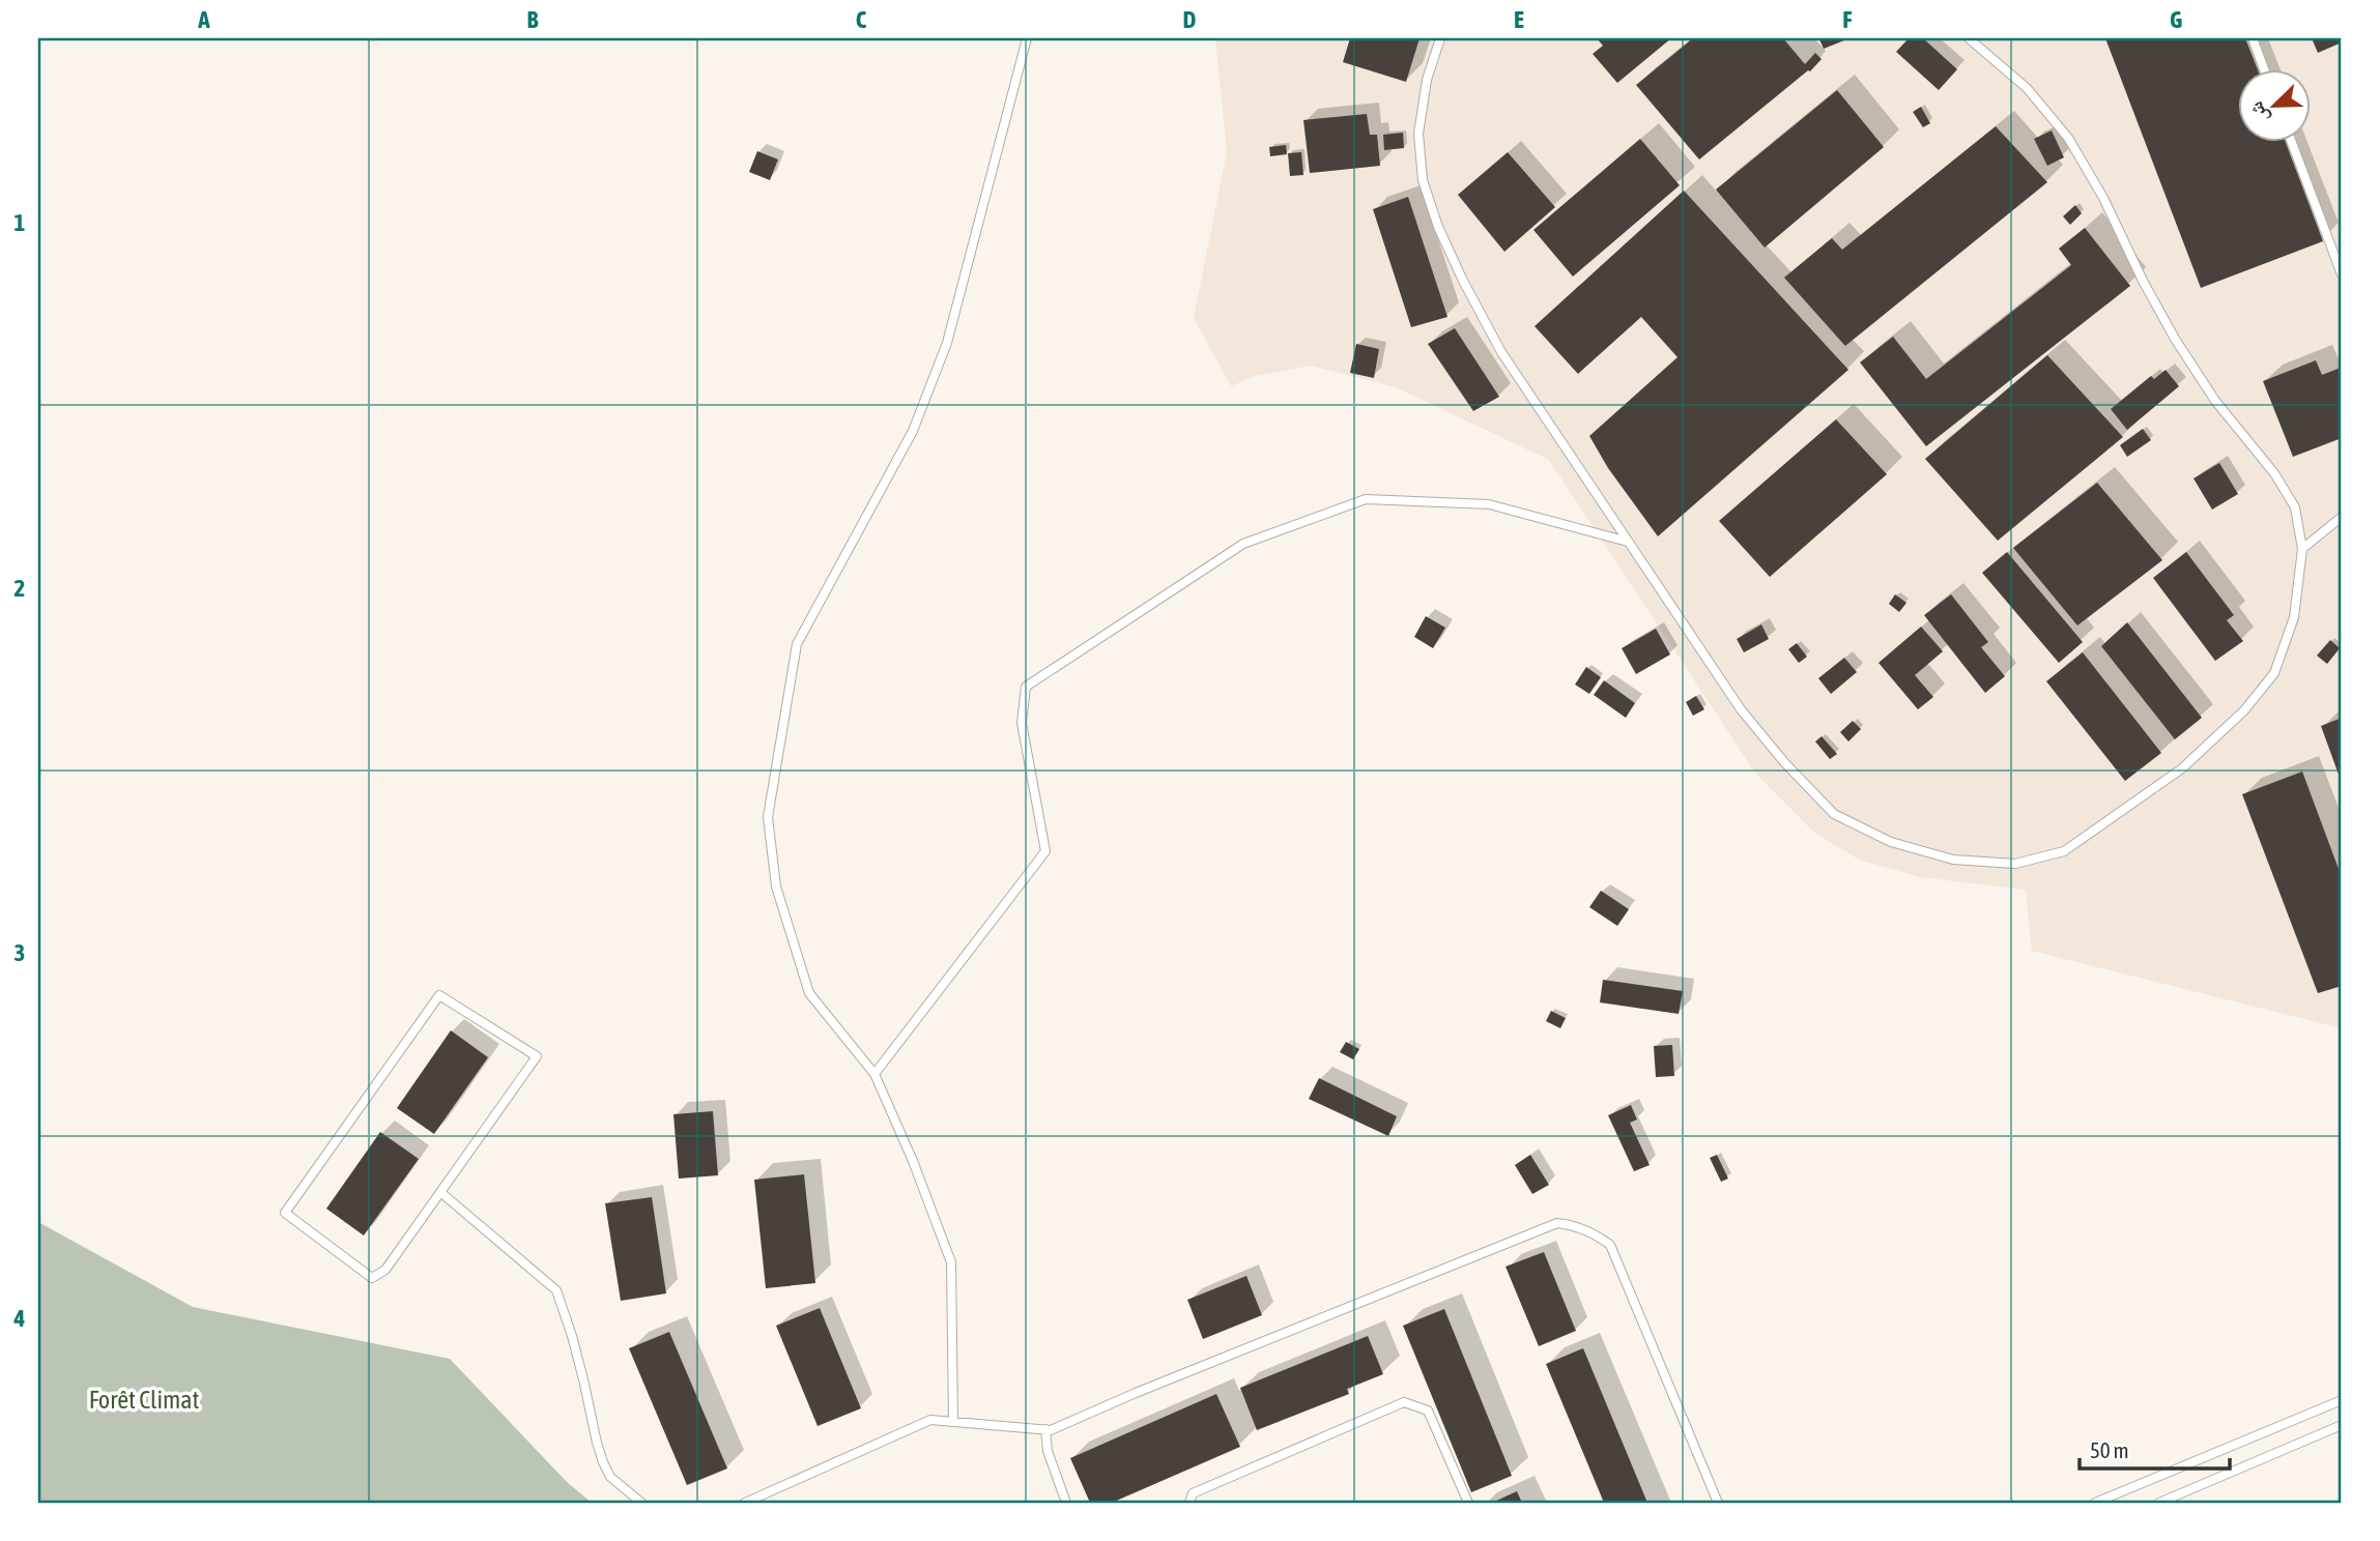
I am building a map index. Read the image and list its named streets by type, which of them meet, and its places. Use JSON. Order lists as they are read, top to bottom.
{
  "parks": ["Forêt Climat"],
  "scale_bar": "50 m",
  "north": "bottom left",
  "grid": {
    "columns": [
      "A",
      "B",
      "C",
      "D",
      "E",
      "F",
      "G"
    ],
    "rows": [
      "1",
      "2",
      "3",
      "4"
    ]
  }
}
